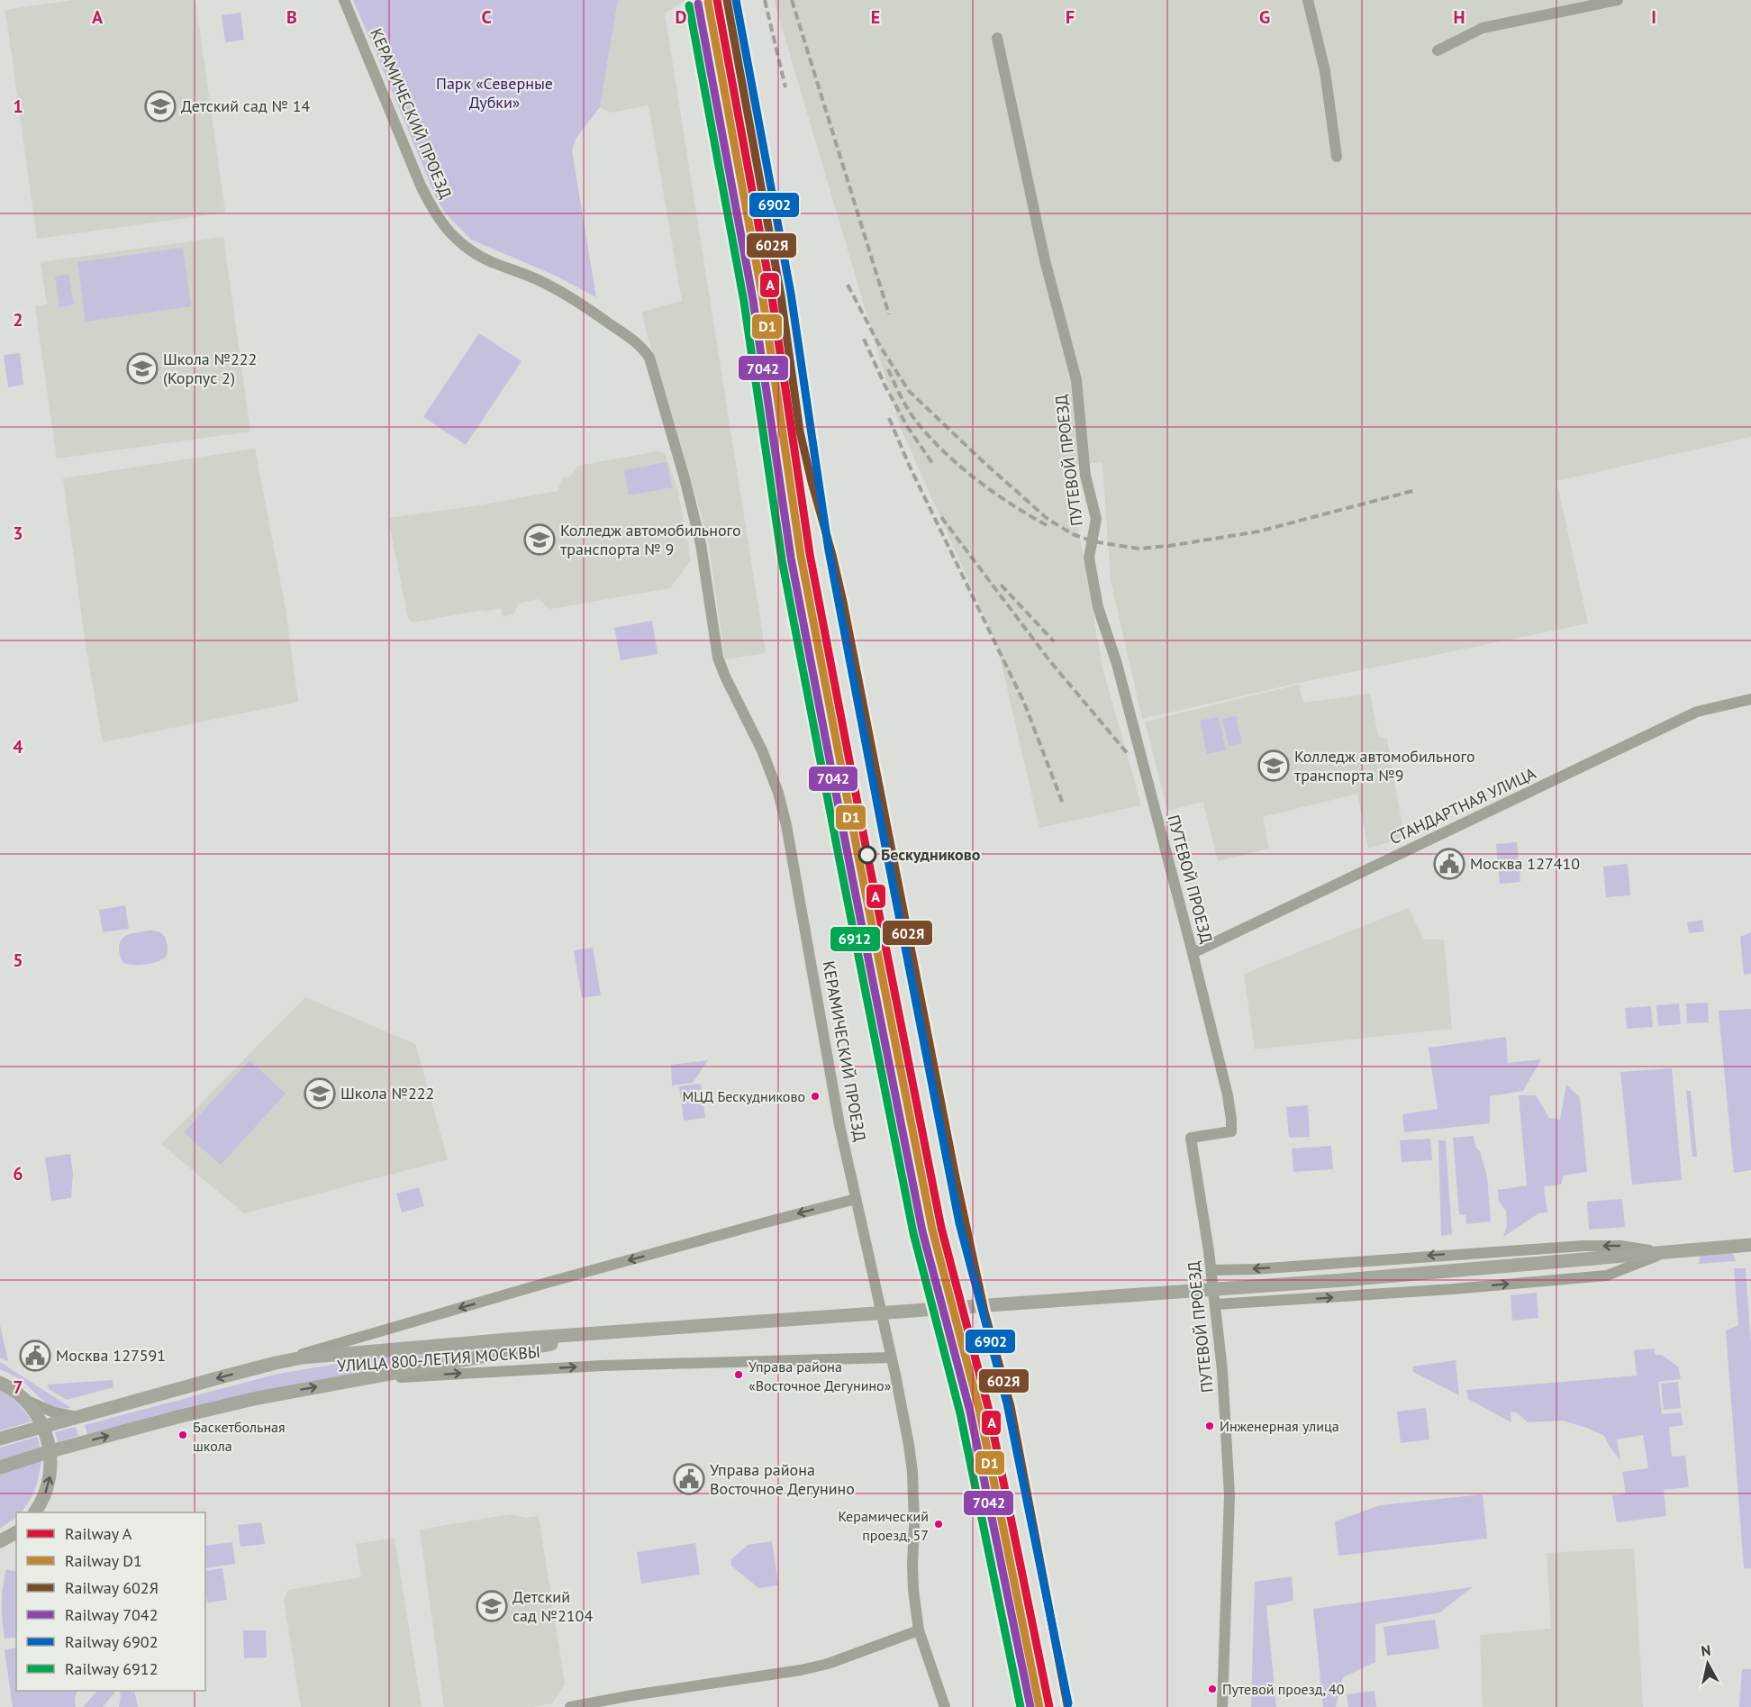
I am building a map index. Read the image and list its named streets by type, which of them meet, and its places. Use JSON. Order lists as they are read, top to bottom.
{
  "streets": {
    "main road": ["УЛИЦА 800-ЛЕТИЯ МОСКВЫ"],
    "street": ["КЕРАМИЧЕСКИЙ ПРОЕЗД", "ПУТЕВОЙ ПРОЕЗД", "СТАНДАРТНАЯ УЛИЦА"]
  },
  "crossings": [
    ["КЕРАМИЧЕСКИЙ ПРОЕЗД", "УЛИЦА 800-ЛЕТИЯ МОСКВЫ"],
    ["ПУТЕВОЙ ПРОЕЗД", "СТАНДАРТНАЯ УЛИЦА"]
  ],
  "parks": ["Парк «Северные Дубки»"],
  "places": {
    "school or university": [
      "Детский сад № 14",
      "Школа №222 (Корпус 2)",
      "Колледж автомобильного транспорта № 9",
      "Колледж автомобильного транспорта №9",
      "Школа №222",
      "Детский сад №2104"
    ],
    "other": [
      "Бескудниково",
      "МЦД Бескудниково",
      "Управа района «Восточное Дегунино»",
      "Инженерная улица",
      "Баскетбольная школа",
      "Керамический проезд, 57",
      "Путевой проезд, 40"
    ],
    "public building": ["Москва 127410", "Москва 127591", "Управа района Восточное Дегунино"]
  },
  "lines": [
    "rail line A",
    "rail line 602Я",
    "rail line 6902",
    "rail line D1",
    "rail line 7042",
    "rail line 6912"
  ],
  "legend": [
    "Railway A",
    "Railway D1",
    "Railway 602Я",
    "Railway 7042",
    "Railway 6902",
    "Railway 6912"
  ],
  "north": "top",
  "grid": {
    "columns": [
      "A",
      "B",
      "C",
      "D",
      "E",
      "F",
      "G",
      "H",
      "I"
    ],
    "rows": [
      "1",
      "2",
      "3",
      "4",
      "5",
      "6",
      "7"
    ]
  }
}
